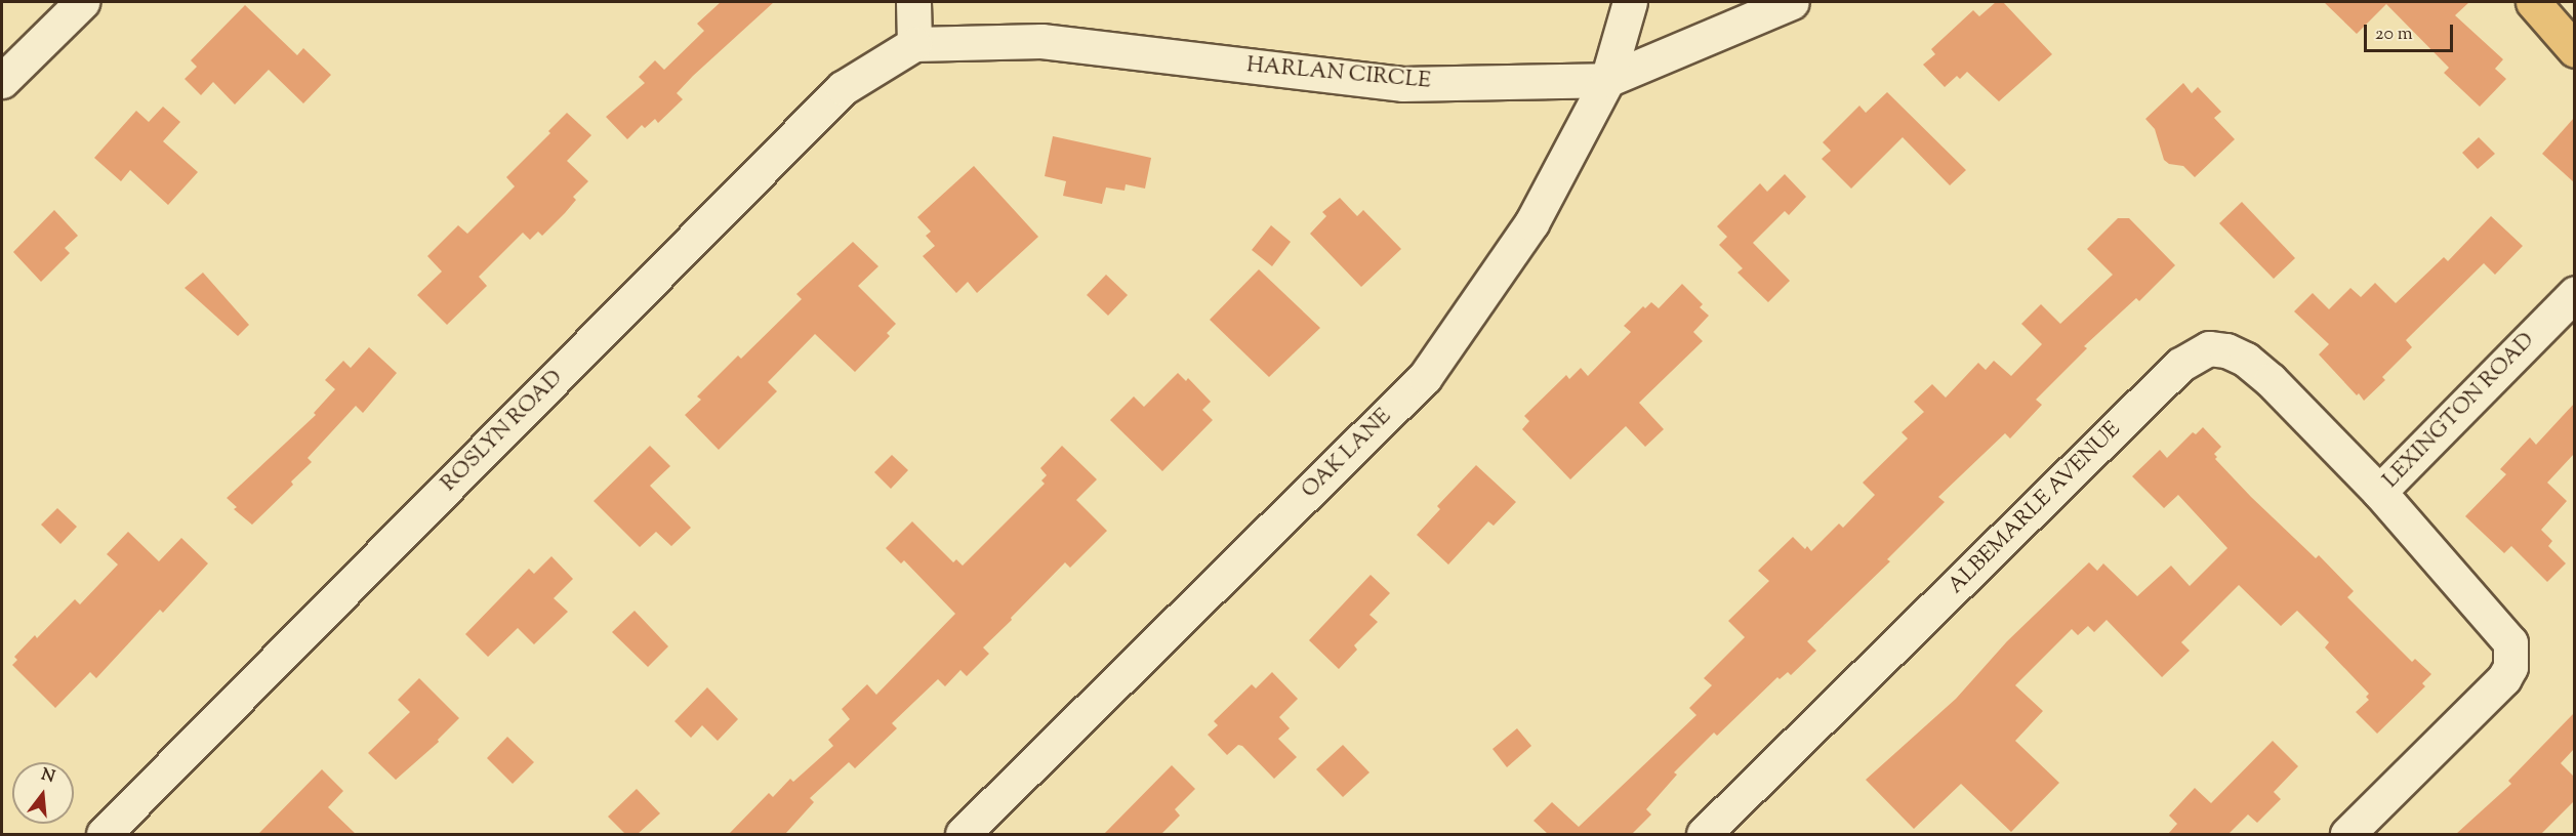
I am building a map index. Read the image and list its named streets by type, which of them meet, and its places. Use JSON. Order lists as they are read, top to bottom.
{
  "streets": {
    "street": [
      "HARLAN CIRCLE",
      "LEXINGTON ROAD",
      "ROSLYN ROAD",
      "OAK LANE",
      "ALBEMARLE AVENUE"
    ]
  },
  "crossings": [
    ["HARLAN CIRCLE", "ROSLYN ROAD"],
    ["HARLAN CIRCLE", "OAK LANE"],
    ["LEXINGTON ROAD", "ALBEMARLE AVENUE"]
  ],
  "scale_bar": "20 m",
  "north": "top"
}
